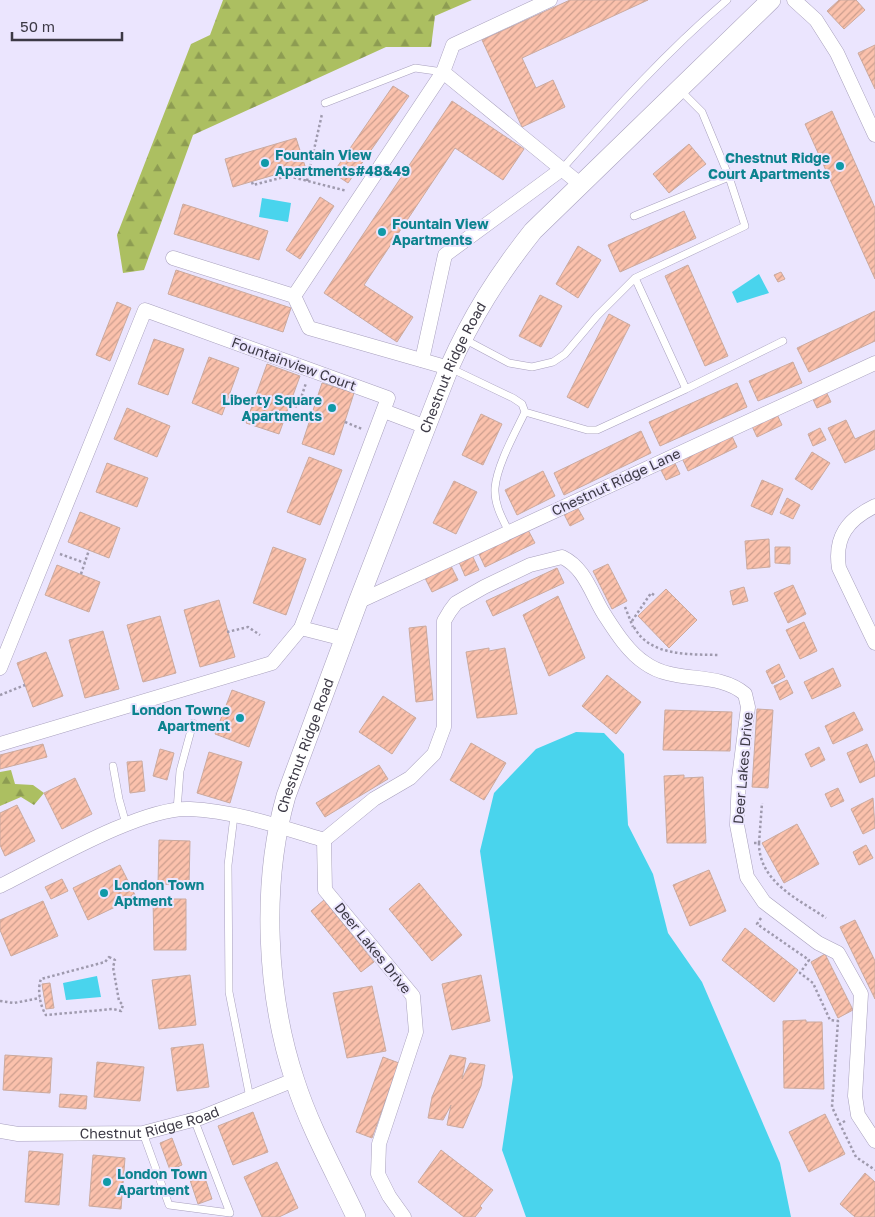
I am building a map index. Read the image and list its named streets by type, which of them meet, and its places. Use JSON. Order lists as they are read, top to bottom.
{
  "streets": {
    "street": [
      "Fountainview Court",
      "Chestnut Ridge Road",
      "Chestnut Ridge Lane",
      "Deer Lakes Drive"
    ]
  },
  "crossings": [
    ["Chestnut Ridge Road", "Chestnut Ridge Lane"]
  ],
  "places": [
    "Fountain View Apartments#48&49",
    "Chestnut Ridge Court Apartments",
    "Fountain View Apartments",
    "Liberty Square Apartments",
    "London Towne Apartment",
    "London Town Aptment",
    "London Town Apartment"
  ],
  "scale_bar": "50 m"
}
